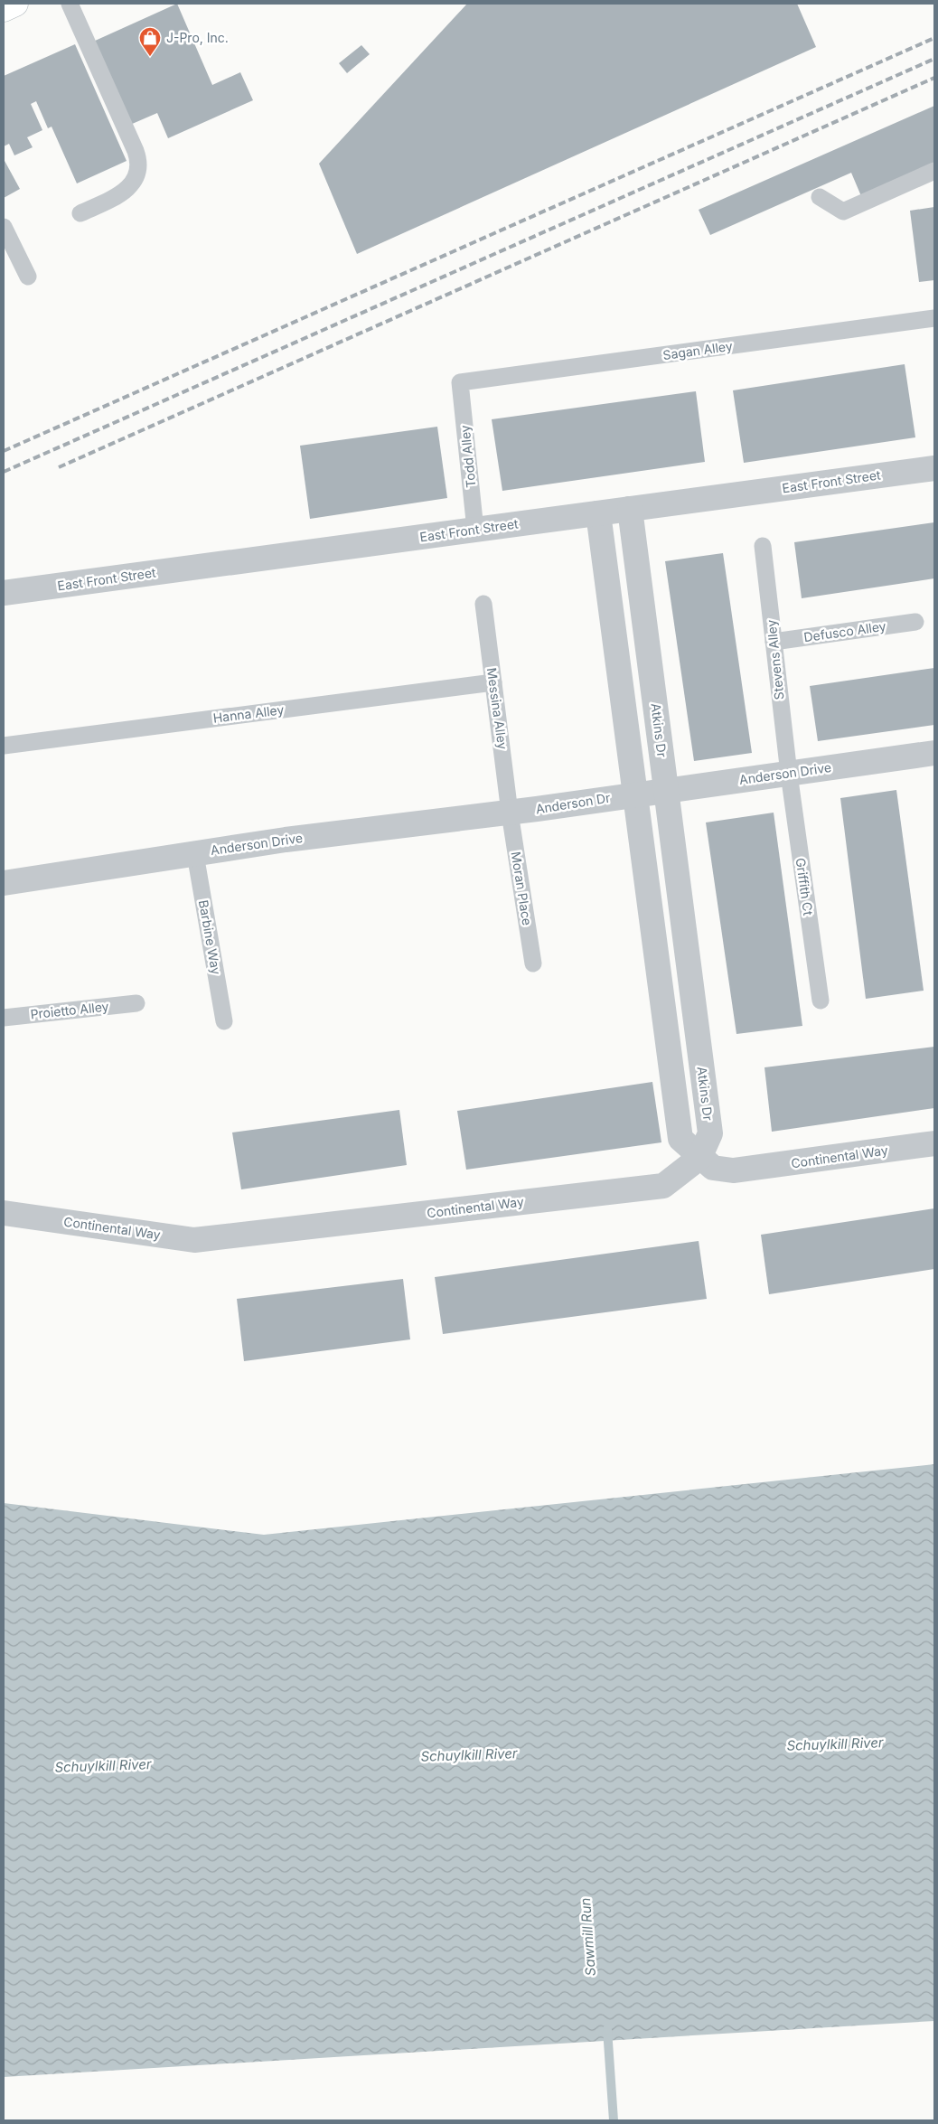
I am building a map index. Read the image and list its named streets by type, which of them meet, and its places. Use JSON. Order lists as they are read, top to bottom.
{
  "streets": {
    "street": [
      "East Front Street",
      "Atkins Dr",
      "Anderson Drive",
      "Anderson Dr",
      "Continental Way"
    ],
    "lane": [
      "Sagan Alley",
      "Todd Alley",
      "Defusco Alley",
      "Stevens Alley",
      "Messina Alley",
      "Hanna Alley",
      "Griffith Ct",
      "Moran Place",
      "Barbine Way",
      "Proietto Alley"
    ]
  },
  "crossings": [
    ["Sagan Alley", "Todd Alley"],
    ["Todd Alley", "East Front Street"],
    ["East Front Street", "Atkins Dr"],
    ["Defusco Alley", "Stevens Alley"],
    ["Stevens Alley", "Anderson Drive"],
    ["Stevens Alley", "Griffith Ct"],
    ["Messina Alley", "Hanna Alley"],
    ["Messina Alley", "Anderson Drive"],
    ["Messina Alley", "Anderson Dr"],
    ["Messina Alley", "Moran Place"],
    ["Atkins Dr", "Anderson Drive"],
    ["Atkins Dr", "Continental Way"],
    ["Anderson Drive", "Anderson Dr"],
    ["Anderson Drive", "Griffith Ct"],
    ["Anderson Drive", "Moran Place"],
    ["Anderson Drive", "Barbine Way"],
    ["Anderson Dr", "Moran Place"]
  ],
  "water": ["Schuylkill River", "Sawmill Run"],
  "places": {
    "shop": ["J-Pro, Inc."]
  }
}
